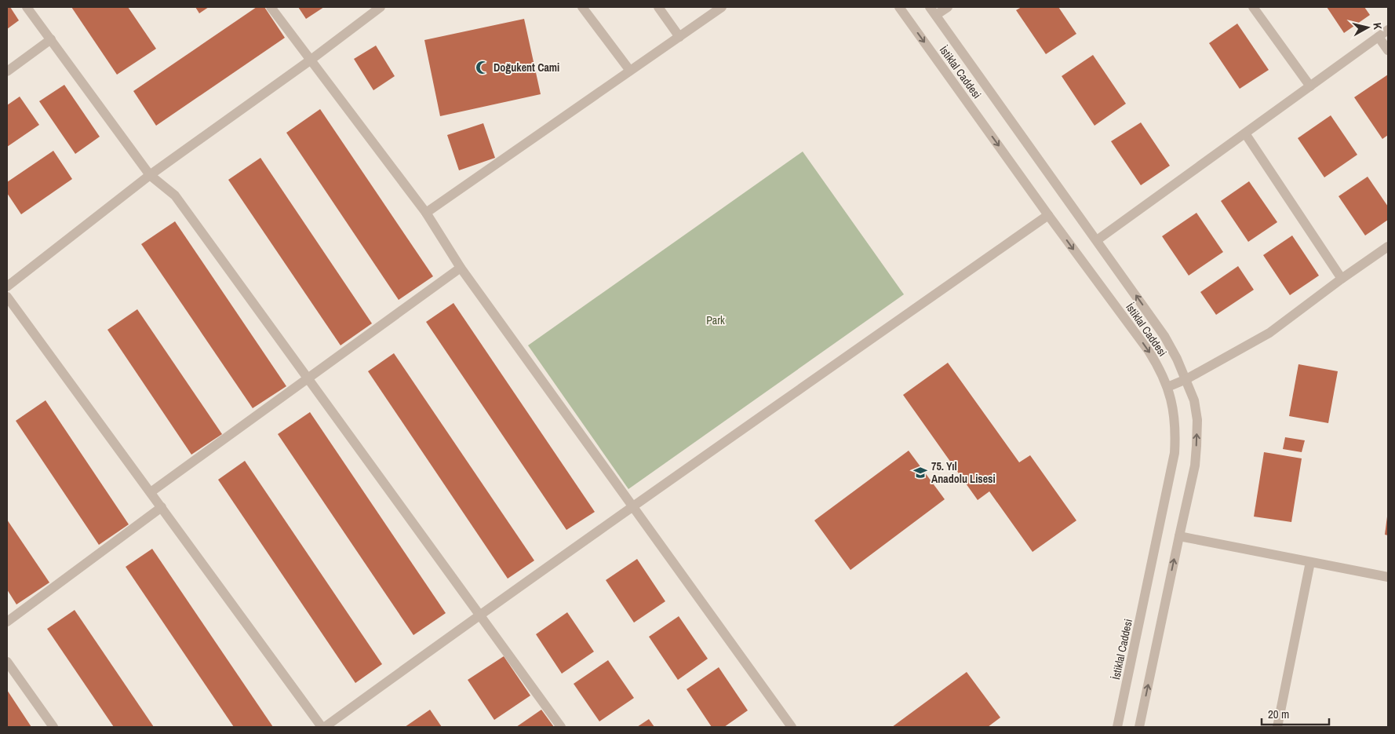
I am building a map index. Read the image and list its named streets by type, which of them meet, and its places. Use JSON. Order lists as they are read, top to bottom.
{
  "streets": {
    "street": ["İstiklal Caddesi"]
  },
  "parks": ["Park"],
  "places": {
    "mosque": ["Doğukent Cami"],
    "school or university": ["75. Yıl Anadolu Lisesi"]
  },
  "scale_bar": "20 m",
  "north": "right"
}
